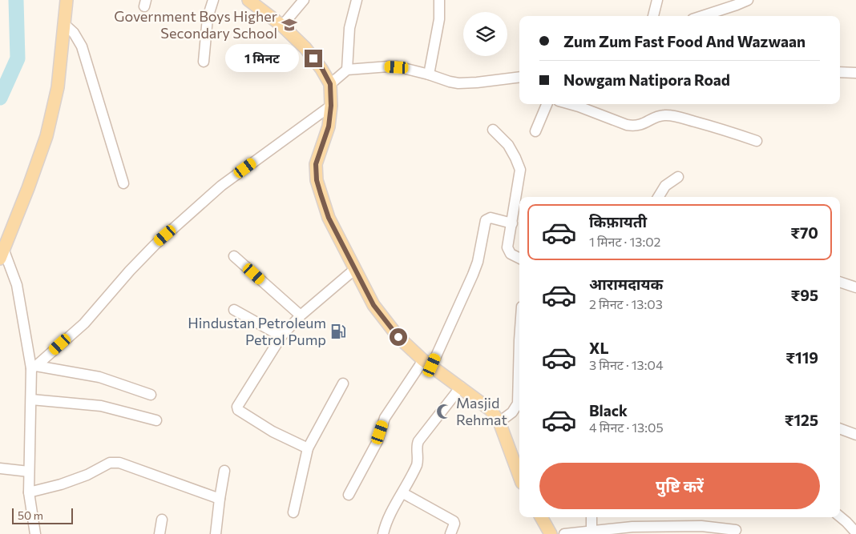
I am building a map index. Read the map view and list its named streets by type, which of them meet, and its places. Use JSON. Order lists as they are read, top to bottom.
{
  "places": {
    "school or university": ["Government Boys Higher Secondary School"],
    "fuel station": ["Hindustan Petroleum Petrol Pump"],
    "mosque": ["Masjid Rehmat"]
  },
  "scale_bar": "50 m",
  "page": {
    "banner": ["Zum Zum Fast Food And Wazwaan", "Nowgam Natipora Road"],
    "bubble": "1 मिनट",
    "list": [
      {
        "name": "किफ़ायती",
        "note": "1 मिनट · 13:02",
        "value": "₹70"
      },
      {
        "name": "आरामदायक",
        "note": "2 मिनट · 13:03",
        "value": "₹95"
      },
      {
        "name": "XL",
        "note": "3 मिनट · 13:04",
        "value": "₹119"
      },
      {
        "name": "Black",
        "note": "4 मिनट · 13:05",
        "value": "₹125"
      }
    ],
    "buttons": "पुष्टि करें",
    "scale": "50 m"
  }
}
